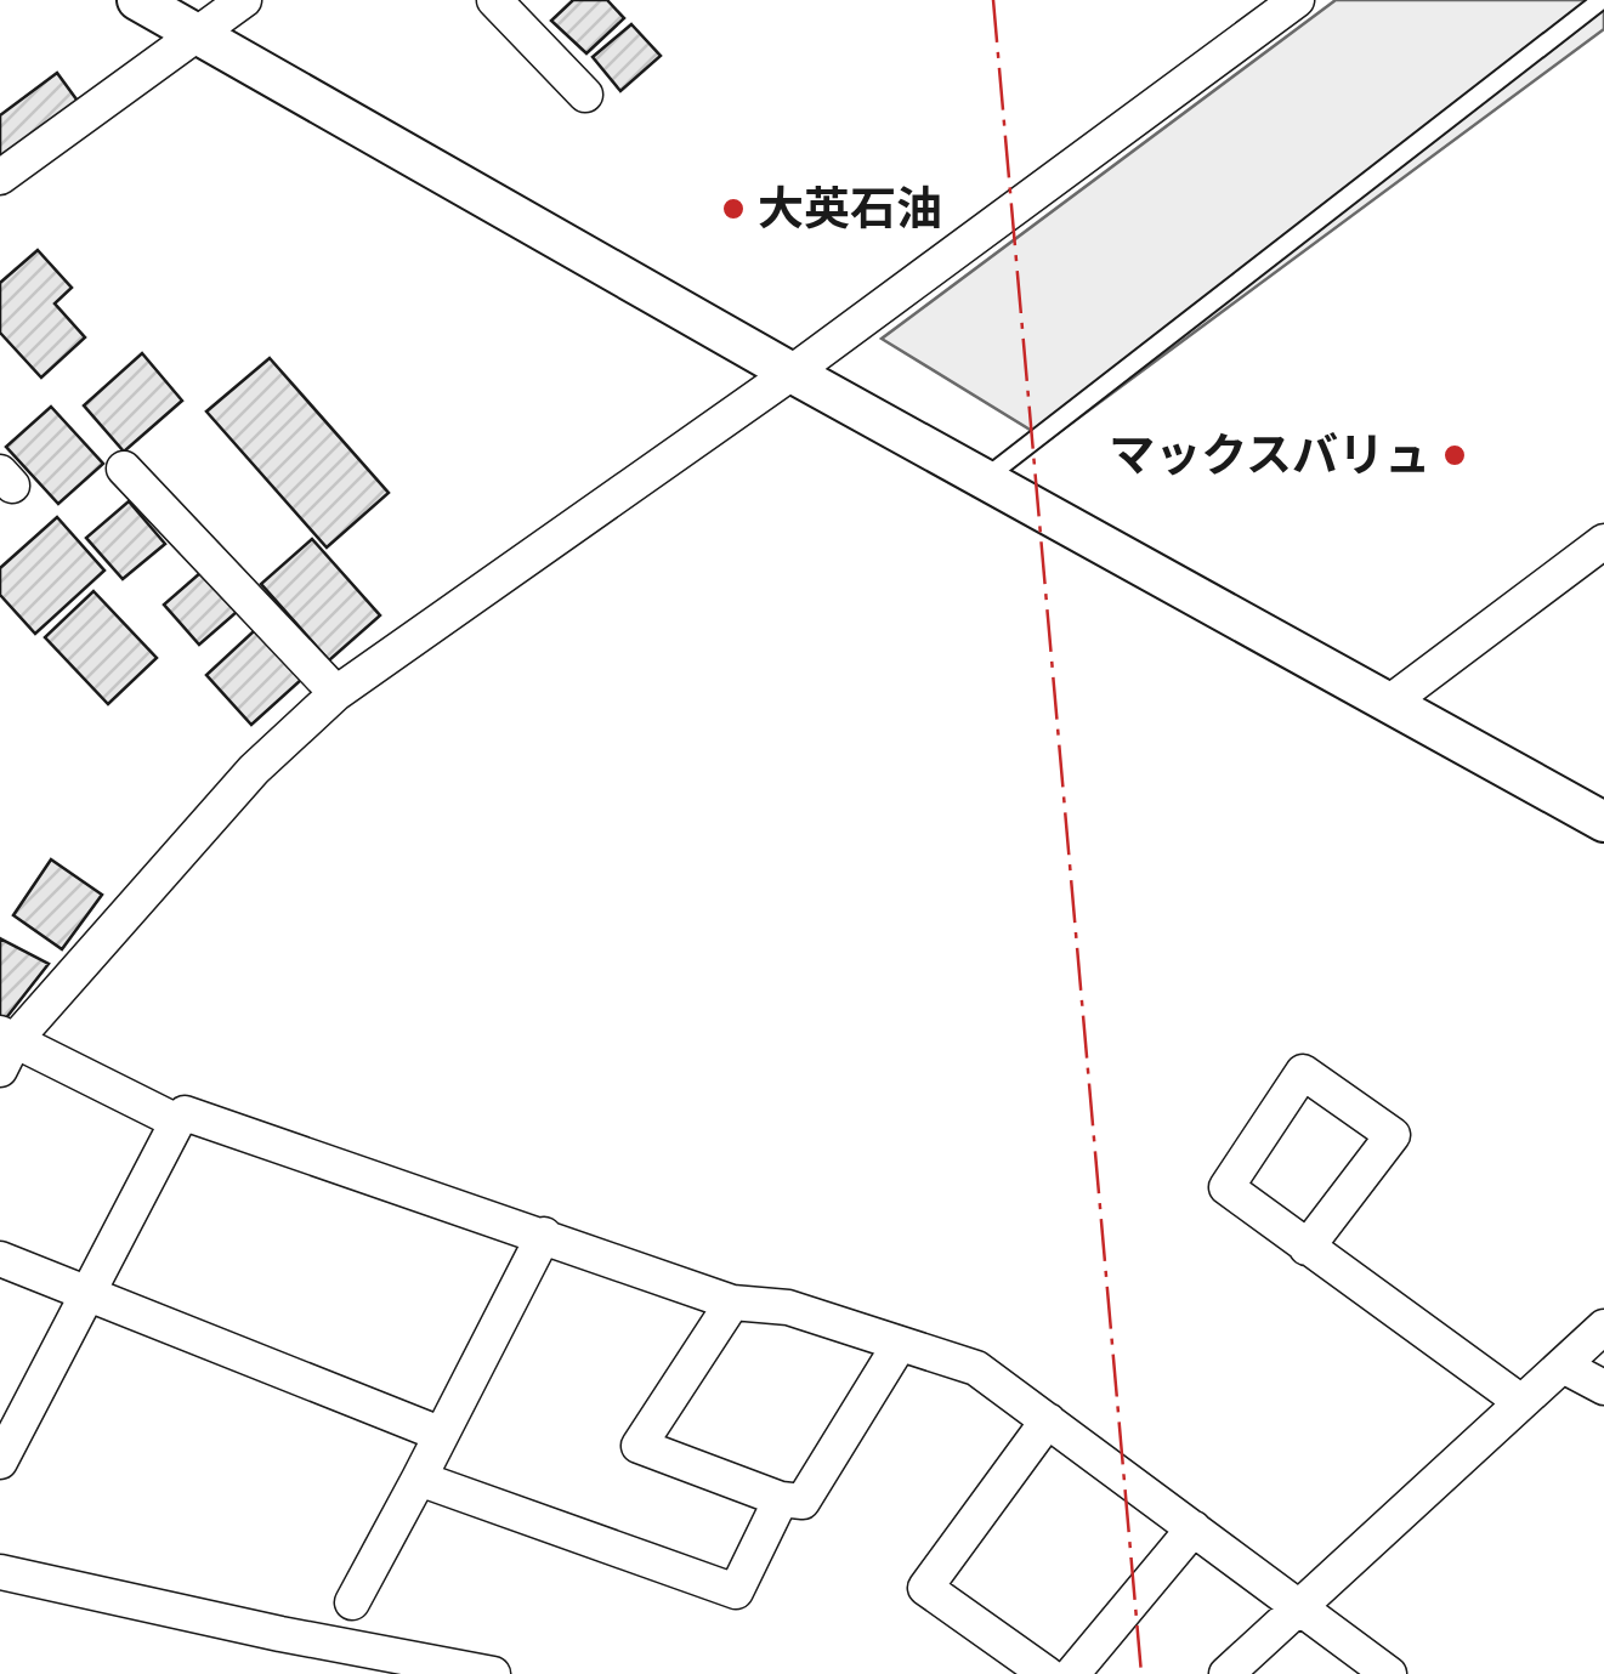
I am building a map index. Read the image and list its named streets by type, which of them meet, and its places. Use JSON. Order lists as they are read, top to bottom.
{
  "places": ["大英石油", "マックスバリュ"]
}
